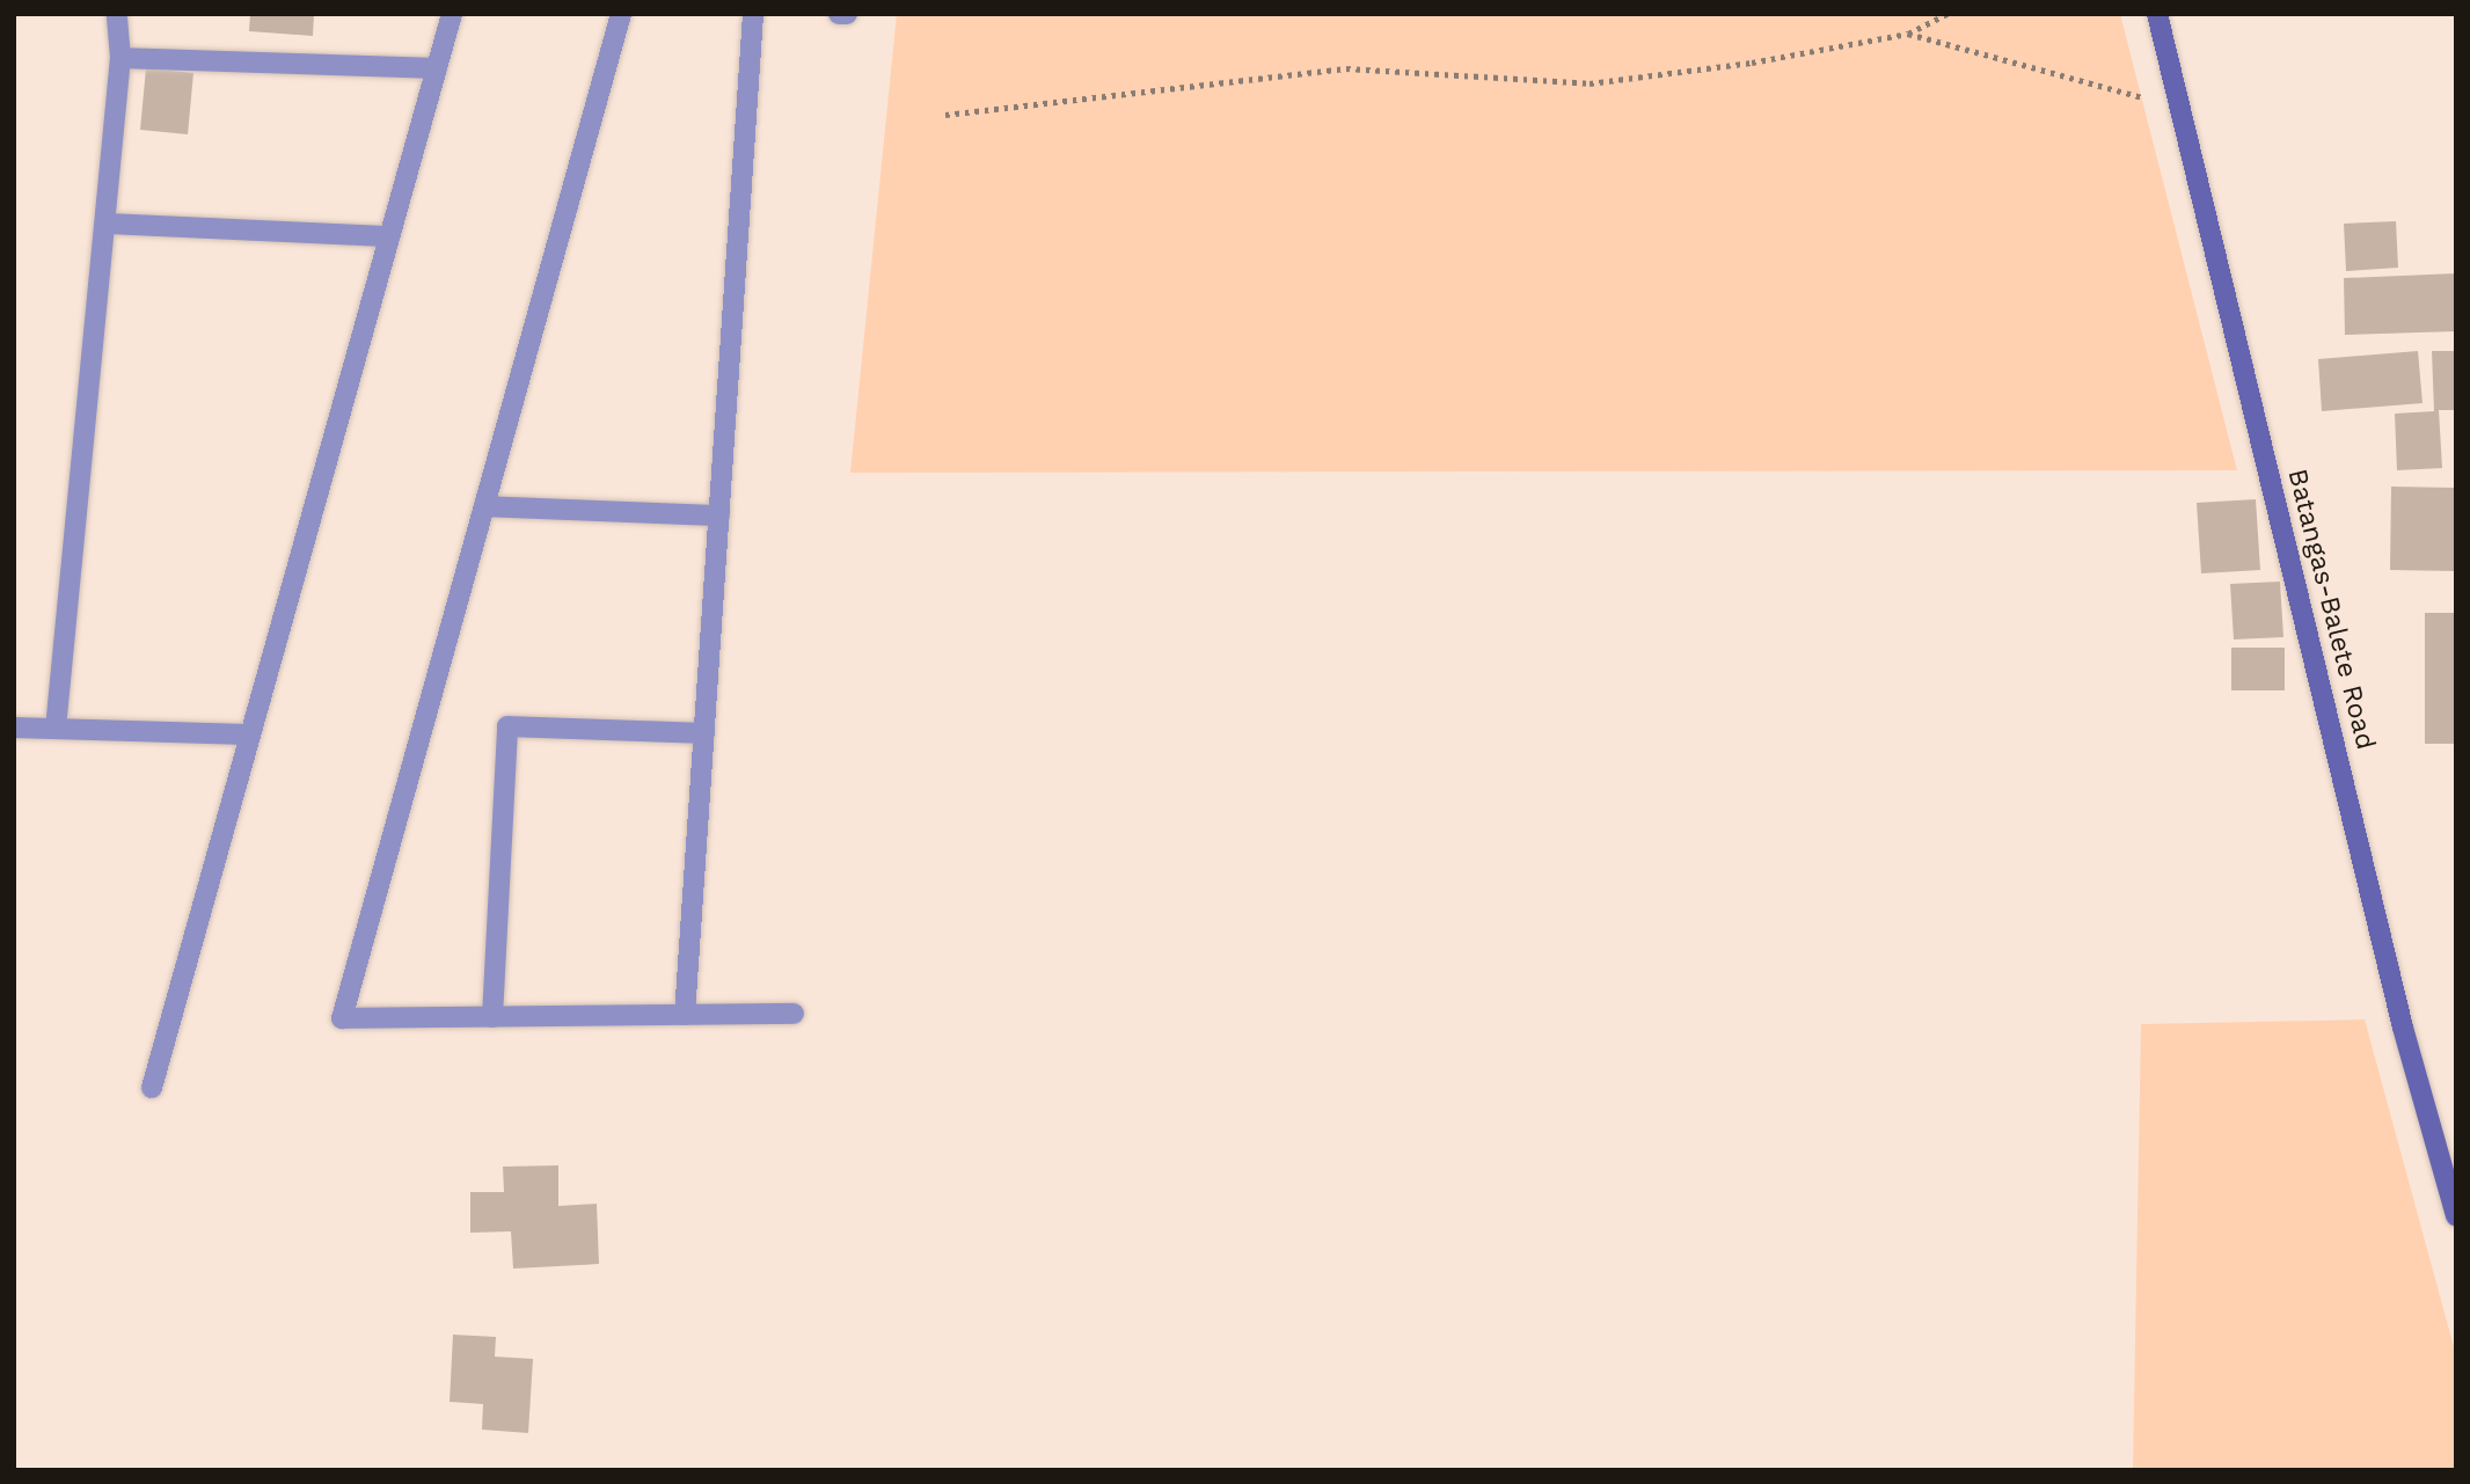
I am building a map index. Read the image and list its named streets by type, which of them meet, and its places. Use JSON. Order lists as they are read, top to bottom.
{
  "streets": {
    "main road": ["Batangas-Balete Road"]
  }
}
